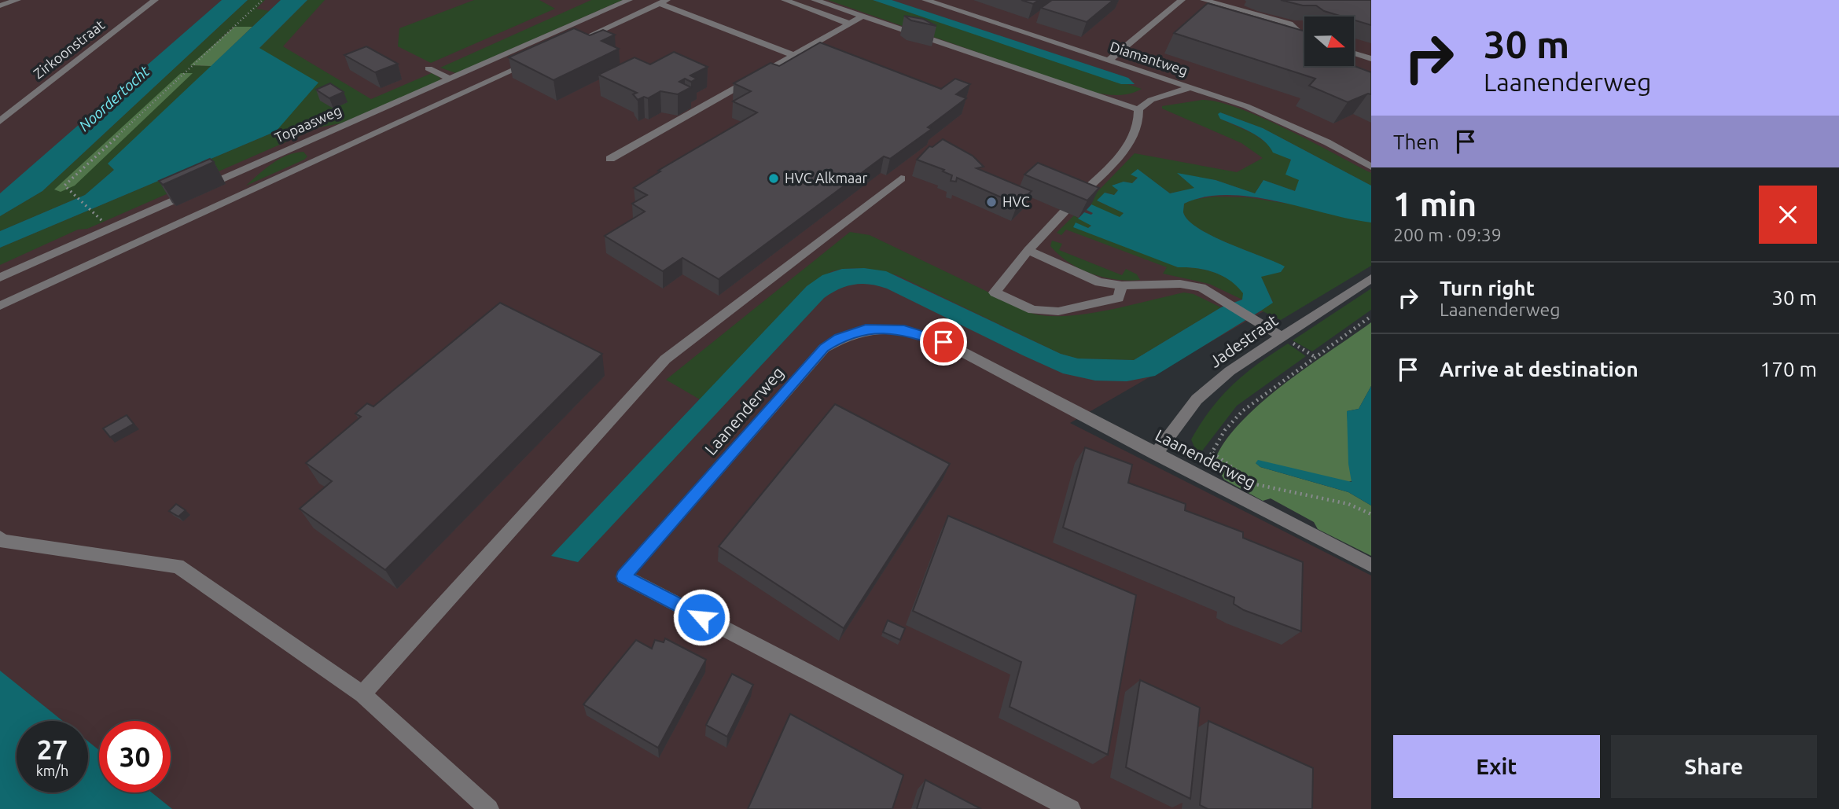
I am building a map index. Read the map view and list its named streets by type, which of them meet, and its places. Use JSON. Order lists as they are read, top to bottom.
{
  "streets": {
    "street": [
      "Zirkoonstraat",
      "Diamantweg",
      "Topaasweg",
      "Jadestraat",
      "Laanenderweg"
    ]
  },
  "crossings": [
    ["Jadestraat", "Laanenderweg"]
  ],
  "water": ["Noordertocht"],
  "places": ["HVC Alkmaar", "HVC"],
  "north": "right",
  "page": {
    "turn": ["30 m", "Laanenderweg"],
    "then": "Then",
    "heading": ["1 min", "200 m · 09:39"],
    "list": [
      {
        "name": "Turn right",
        "note": "Laanenderweg",
        "value": "30 m"
      },
      {
        "name": "Arrive at destination",
        "value": "170 m"
      }
    ],
    "speed": "27 km/h",
    "limit": "30",
    "buttons": ["Exit", "Share"]
  }
}
